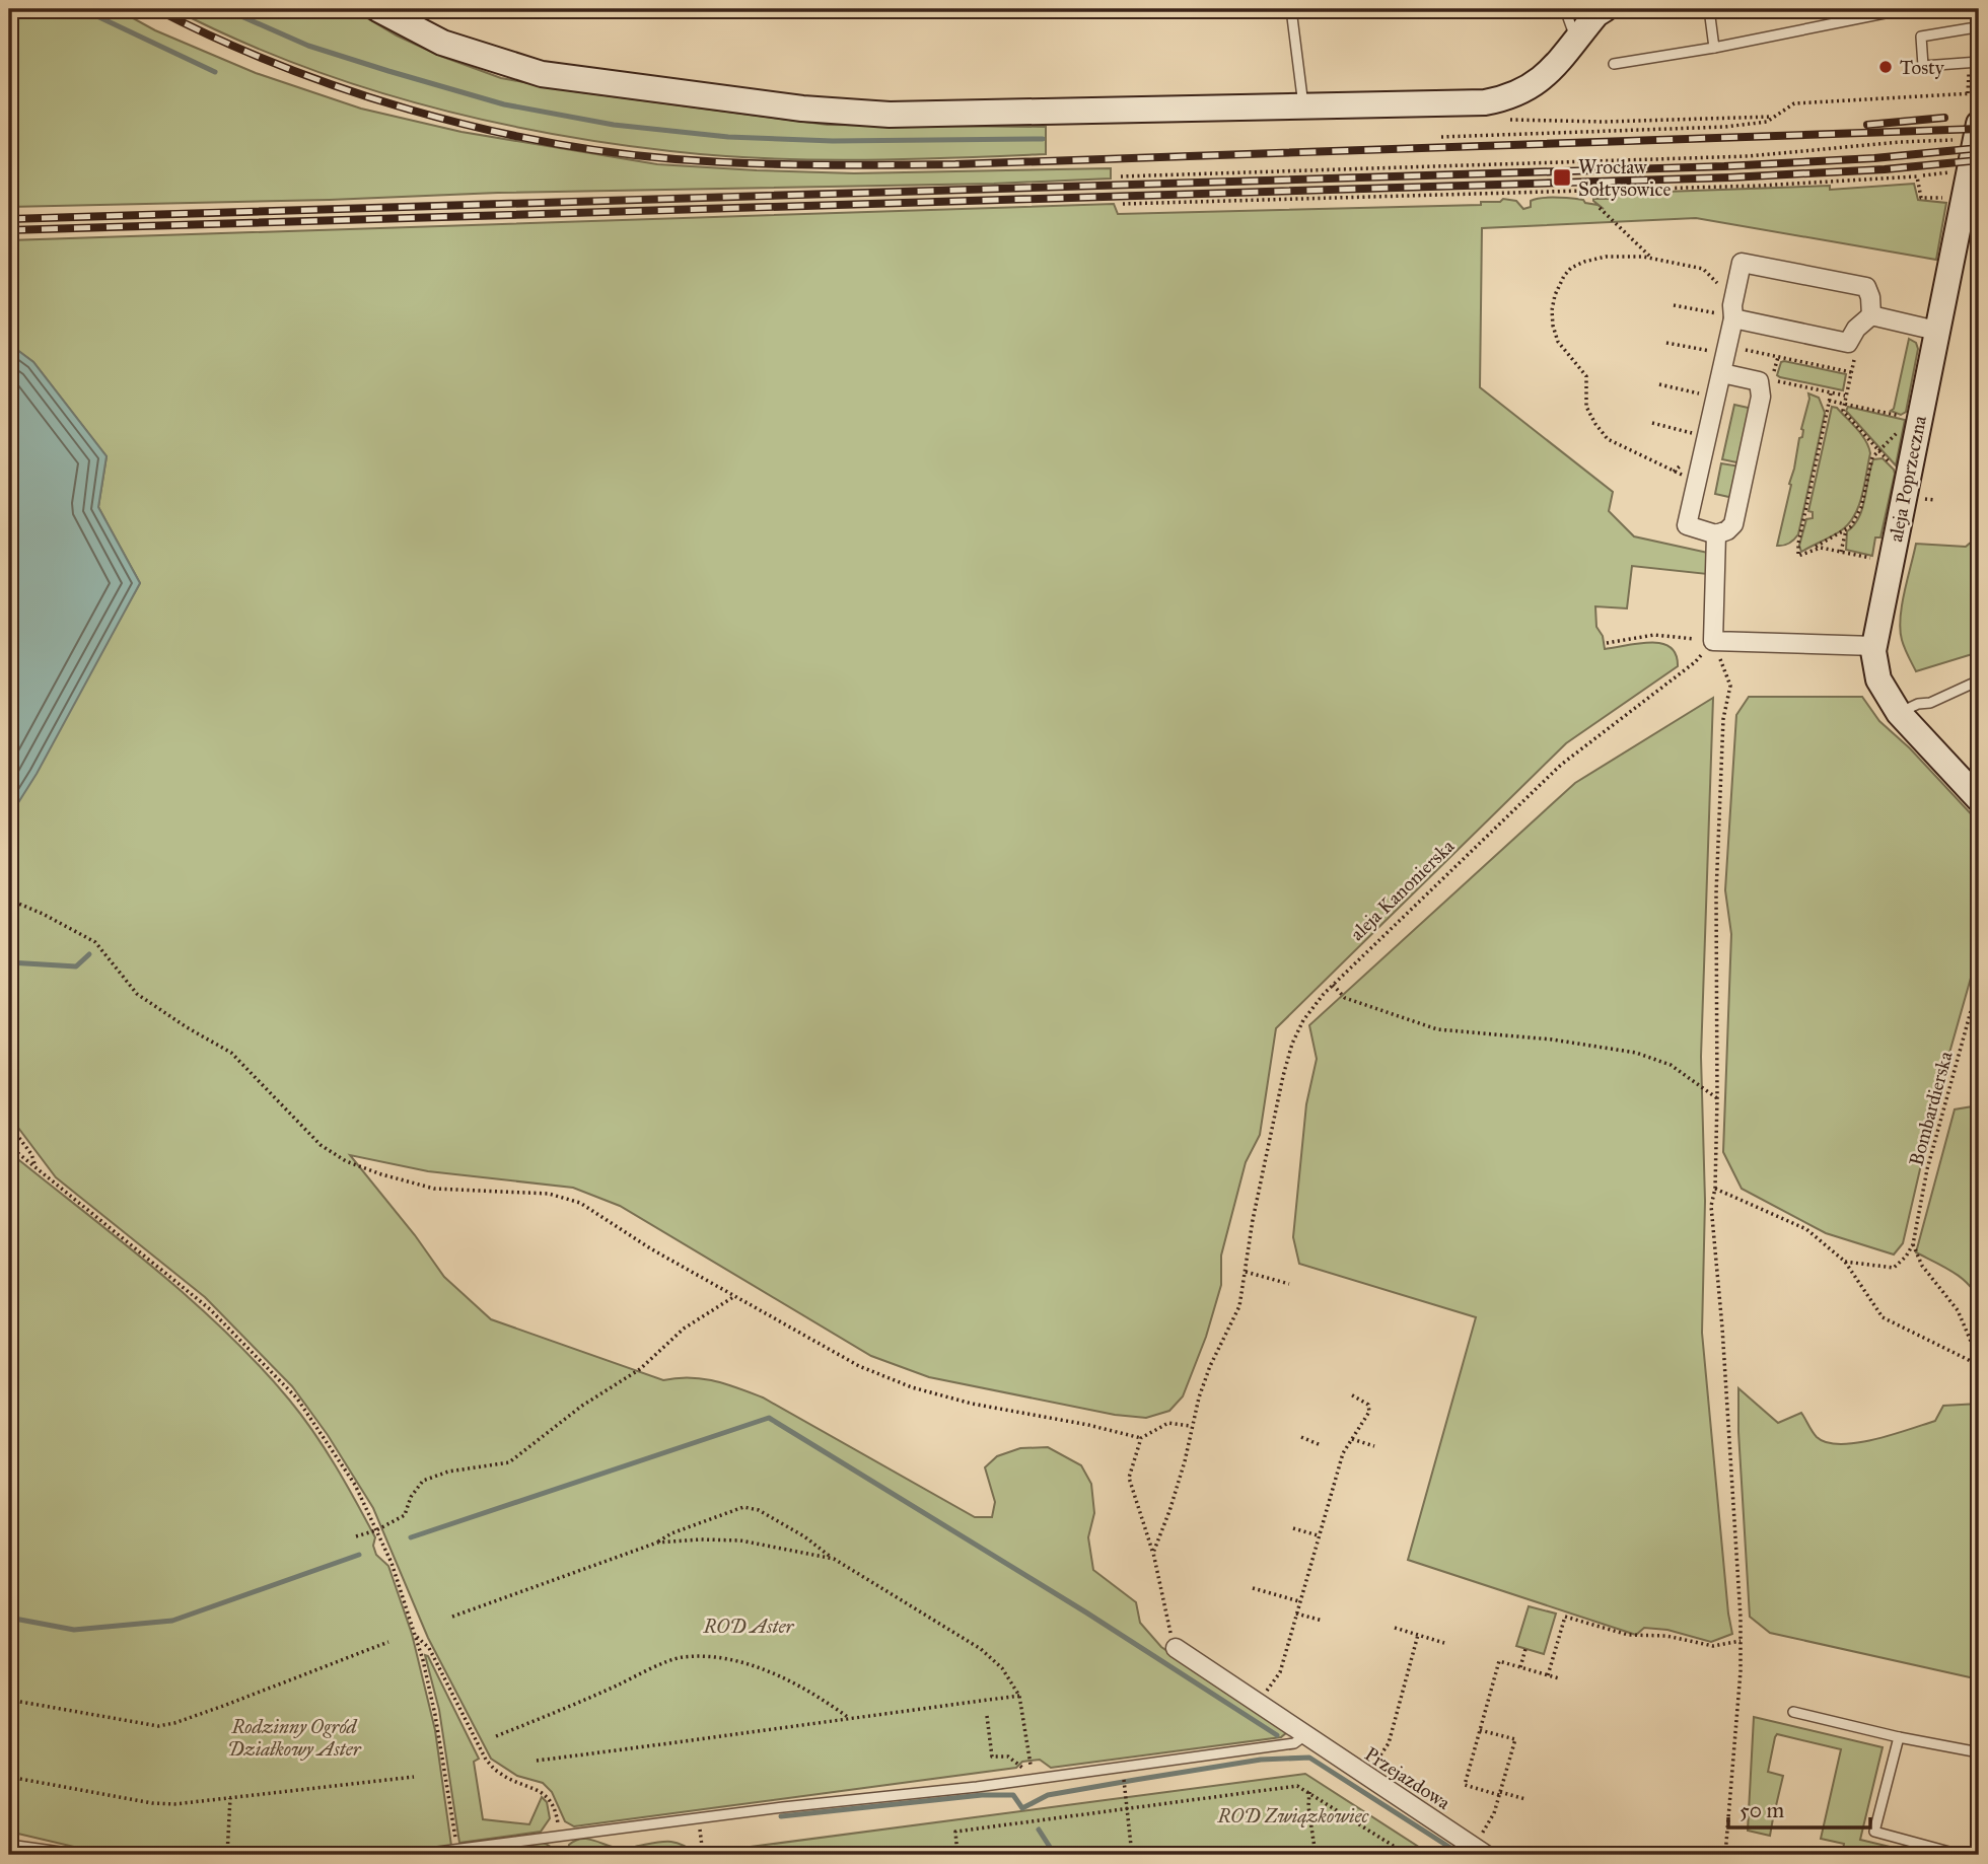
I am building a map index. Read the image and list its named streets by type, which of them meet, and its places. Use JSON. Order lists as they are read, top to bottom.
{
  "streets": {
    "street": ["aleja Poprzeczna", "Przejazdowa"],
    "path": ["aleja Kanonierska", "Bombardierska"]
  },
  "parks": ["ROD Aster", "Rodzinny Ogród Działkowy Aster", "ROD Związkowiec"],
  "places": {
    "other": ["Tosty"],
    "transit": ["Wrocław Sołtysowice"]
  },
  "scale_bar": "50 m"
}
